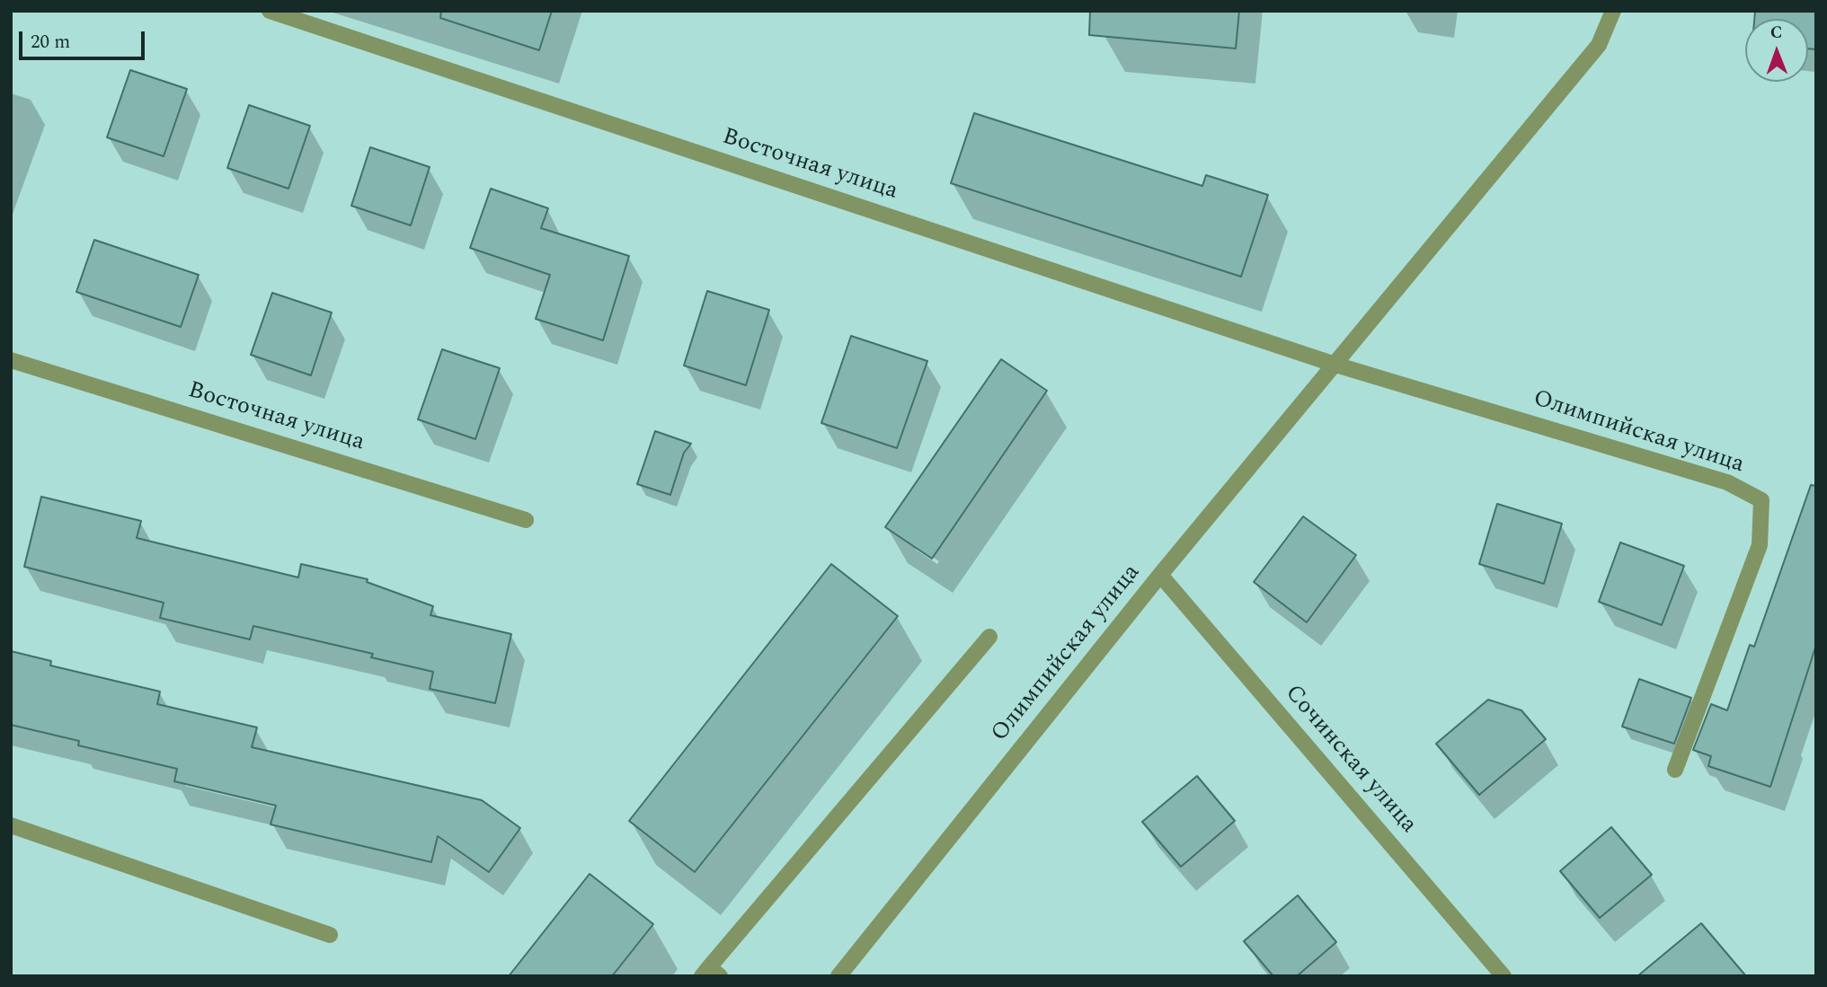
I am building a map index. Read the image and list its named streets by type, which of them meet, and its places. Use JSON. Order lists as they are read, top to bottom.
{
  "streets": {
    "street": ["Восточная улица", "Олимпийская улица", "Сочинская улица"]
  },
  "crossings": [
    ["Восточная улица", "Олимпийская улица"],
    ["Олимпийская улица", "Сочинская улица"]
  ],
  "scale_bar": "20 m",
  "north": "top"
}
